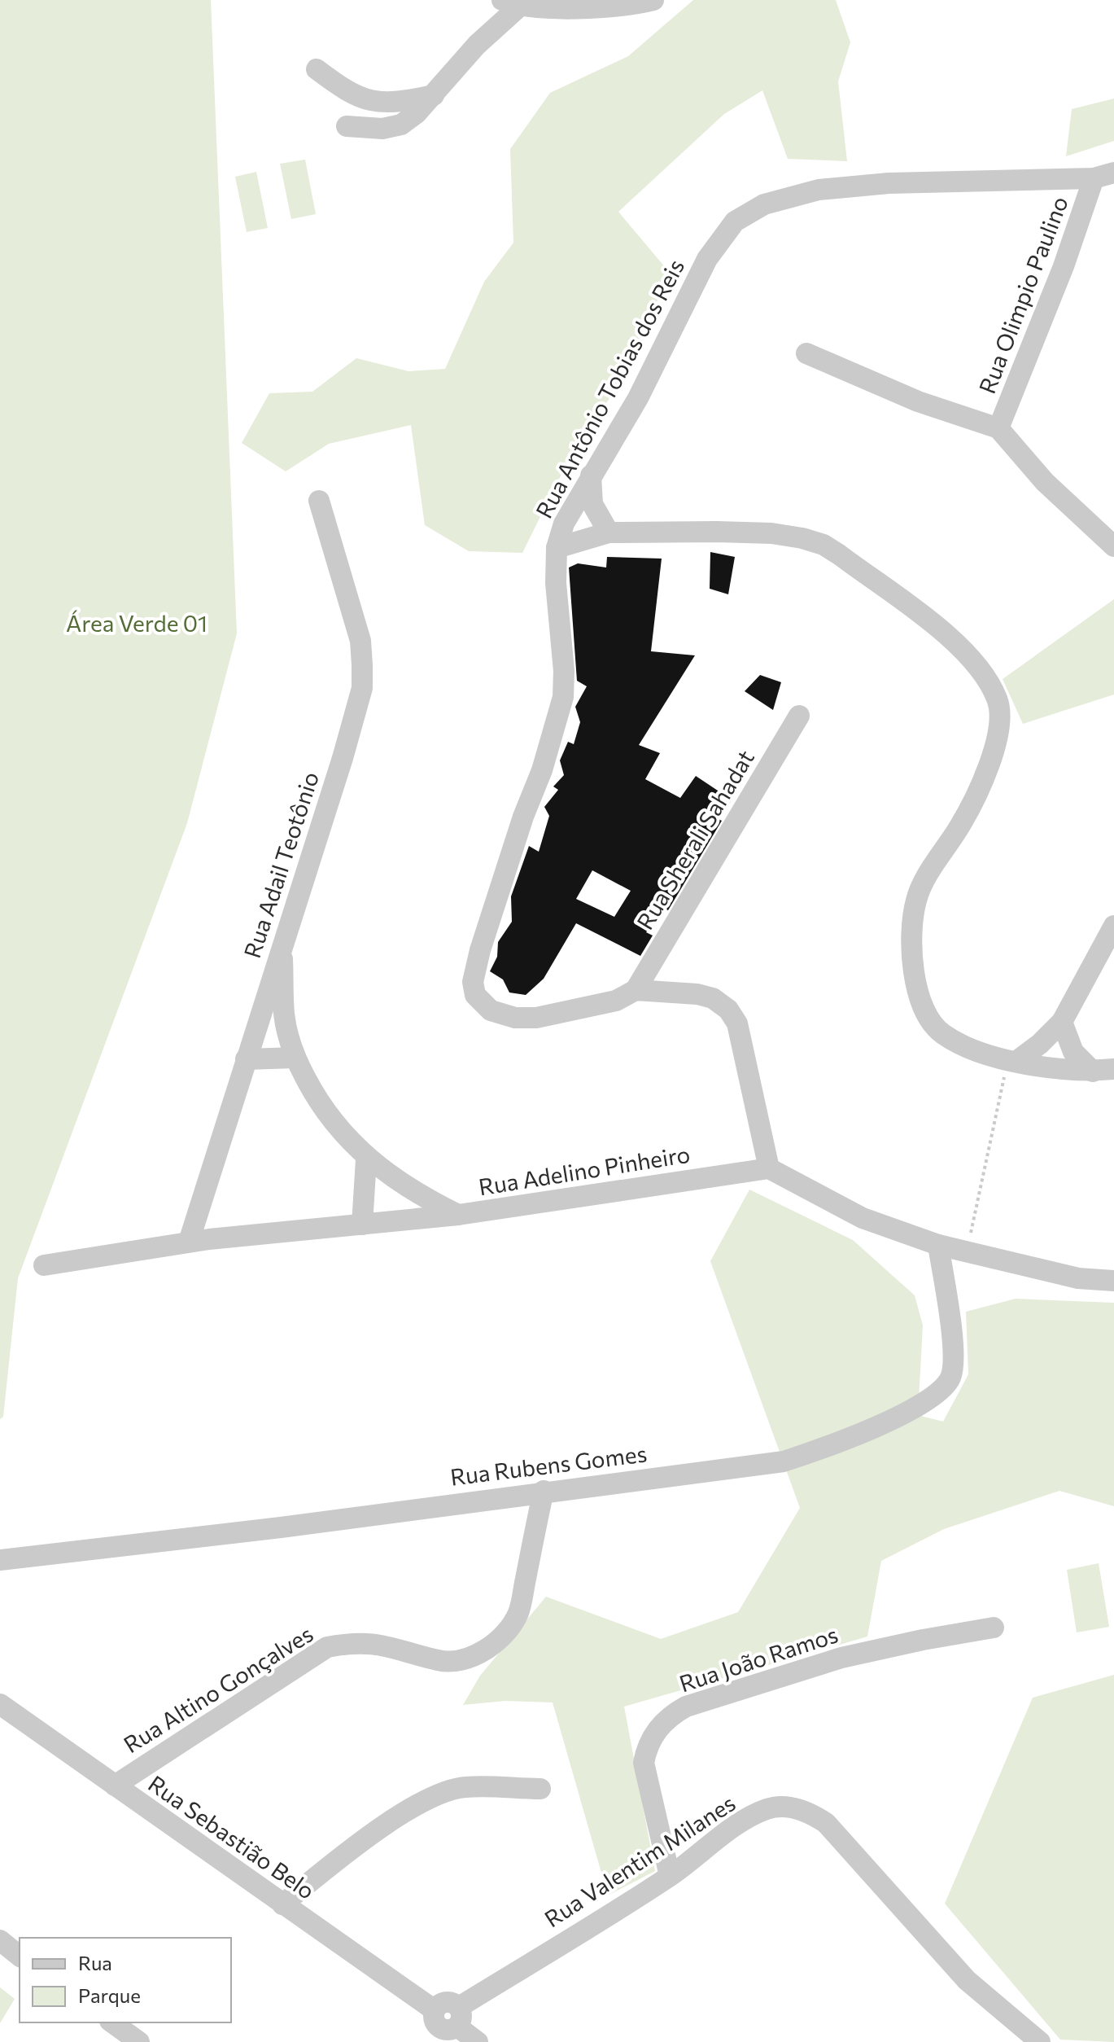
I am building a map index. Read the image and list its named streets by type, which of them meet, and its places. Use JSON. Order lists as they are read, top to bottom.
{
  "streets": {
    "street": [
      "Rua Olimpio Paulino",
      "Rua Antônio Tobias dos Reis",
      "Rua Sherali Sahadat",
      "Rua Adail Teotônio",
      "Rua Adelino Pinheiro",
      "Rua Rubens Gomes",
      "Rua João Ramos",
      "Rua Altino Gonçalves",
      "Rua Sebastião Belo",
      "Rua Valentim Milanes"
    ]
  },
  "crossings": [
    ["Rua Olimpio Paulino", "Rua Antônio Tobias dos Reis"],
    ["Rua Antônio Tobias dos Reis", "Rua Sherali Sahadat"],
    ["Rua Antônio Tobias dos Reis", "Rua Adelino Pinheiro"],
    ["Rua Adail Teotônio", "Rua Adelino Pinheiro"],
    ["Rua Rubens Gomes", "Rua Altino Gonçalves"],
    ["Rua João Ramos", "Rua Valentim Milanes"],
    ["Rua Altino Gonçalves", "Rua Sebastião Belo"],
    ["Rua Sebastião Belo", "Rua Valentim Milanes"]
  ],
  "parks": ["Área Verde 01"],
  "legend": ["Rua", "Parque"]
}
